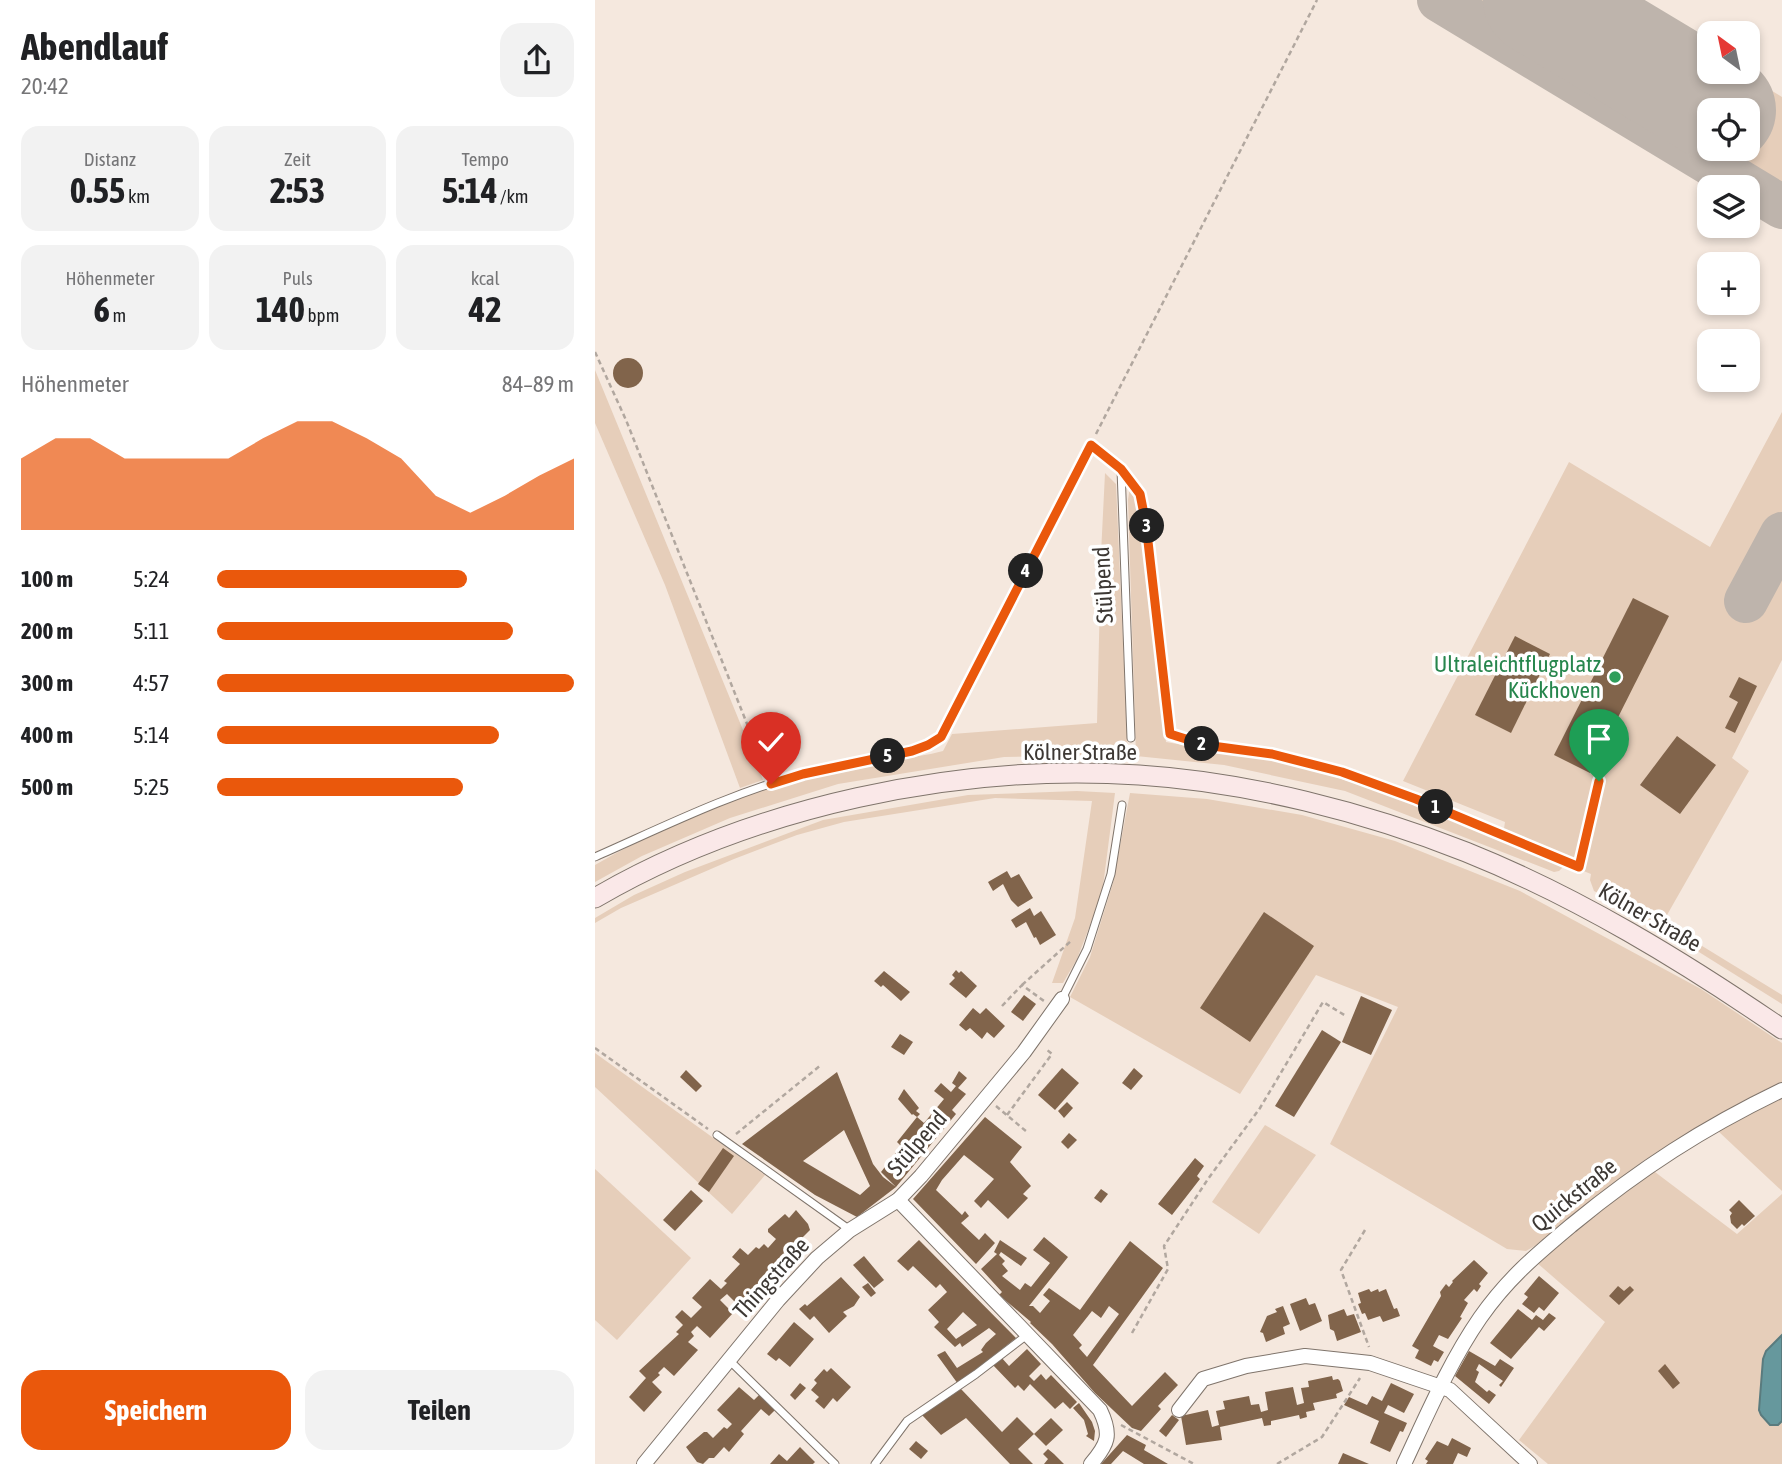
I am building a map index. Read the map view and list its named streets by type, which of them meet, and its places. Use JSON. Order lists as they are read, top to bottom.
{
  "streets": {
    "main road": ["Kölner Straße"],
    "street": ["Stülpend", "Quickstraße", "Thingstraße"]
  },
  "crossings": [
    ["Stülpend", "Thingstraße"]
  ],
  "places": ["Ultraleichtflugplatz Kückhoven"],
  "north": "top left",
  "page": {
    "heading": ["Abendlauf", "20:42"],
    "map_buttons": ["+", "−"],
    "stats": [
      ["Distanz", "0.55 km"],
      ["Zeit", "2:53"],
      ["Tempo", "5:14 /km"],
      ["Höhenmeter", "6 m"],
      ["Puls", "140 bpm"],
      ["kcal", "42"]
    ],
    "chart": ["Höhenmeter", "84–89 m"],
    "pins": [
      "3",
      "4",
      "2",
      "5",
      "1"
    ],
    "list": [
      {
        "name": "100 m",
        "note": "5:24"
      },
      {
        "name": "200 m",
        "note": "5:11"
      },
      {
        "name": "300 m",
        "note": "4:57"
      },
      {
        "name": "400 m",
        "note": "5:14"
      },
      {
        "name": "500 m",
        "note": "5:25"
      }
    ],
    "buttons": ["Speichern", "Teilen"]
  }
}
